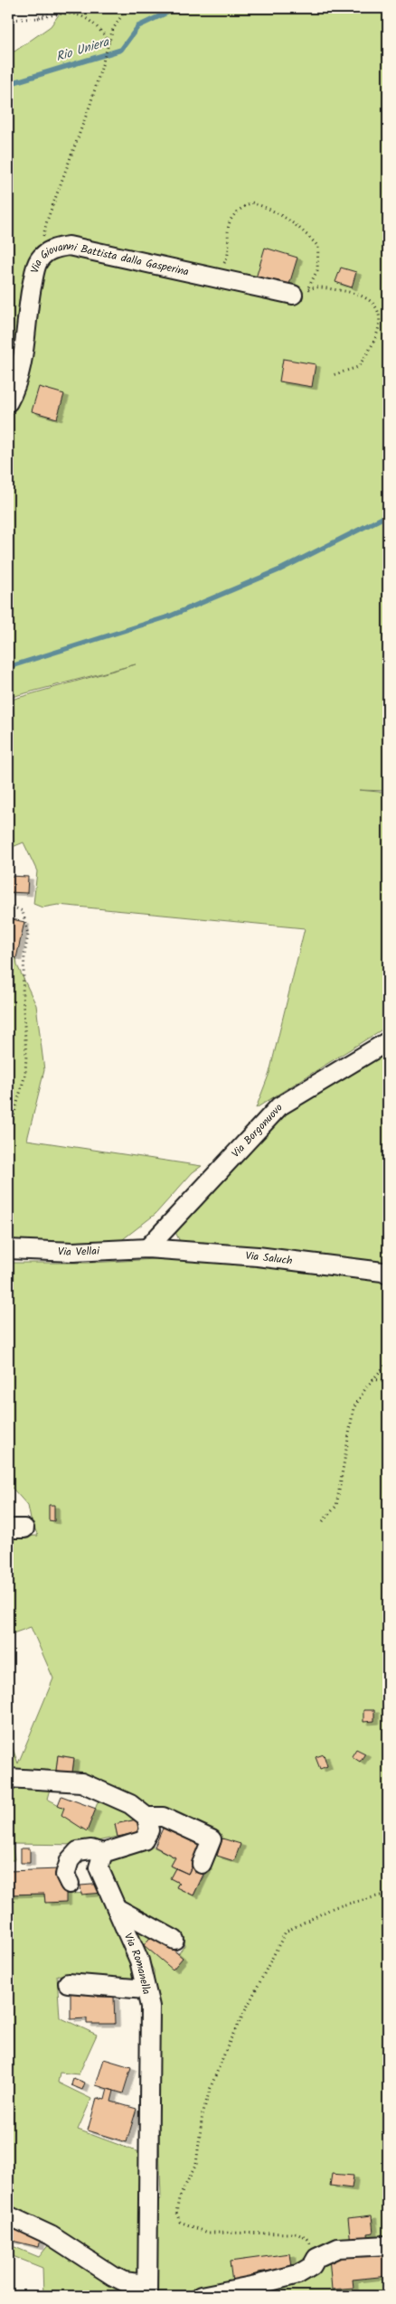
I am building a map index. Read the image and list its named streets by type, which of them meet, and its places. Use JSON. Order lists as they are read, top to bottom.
{
  "streets": {
    "street": [
      "Via Giovanni Battista dalla Gasperina",
      "Via Borgonuovo",
      "Via Vellai",
      "Via Saluch",
      "Via Romanella"
    ]
  },
  "crossings": [
    ["Via Borgonuovo", "Via Vellai"],
    ["Via Borgonuovo", "Via Saluch"],
    ["Via Vellai", "Via Saluch"]
  ],
  "water": ["Rio Uniera"]
}
